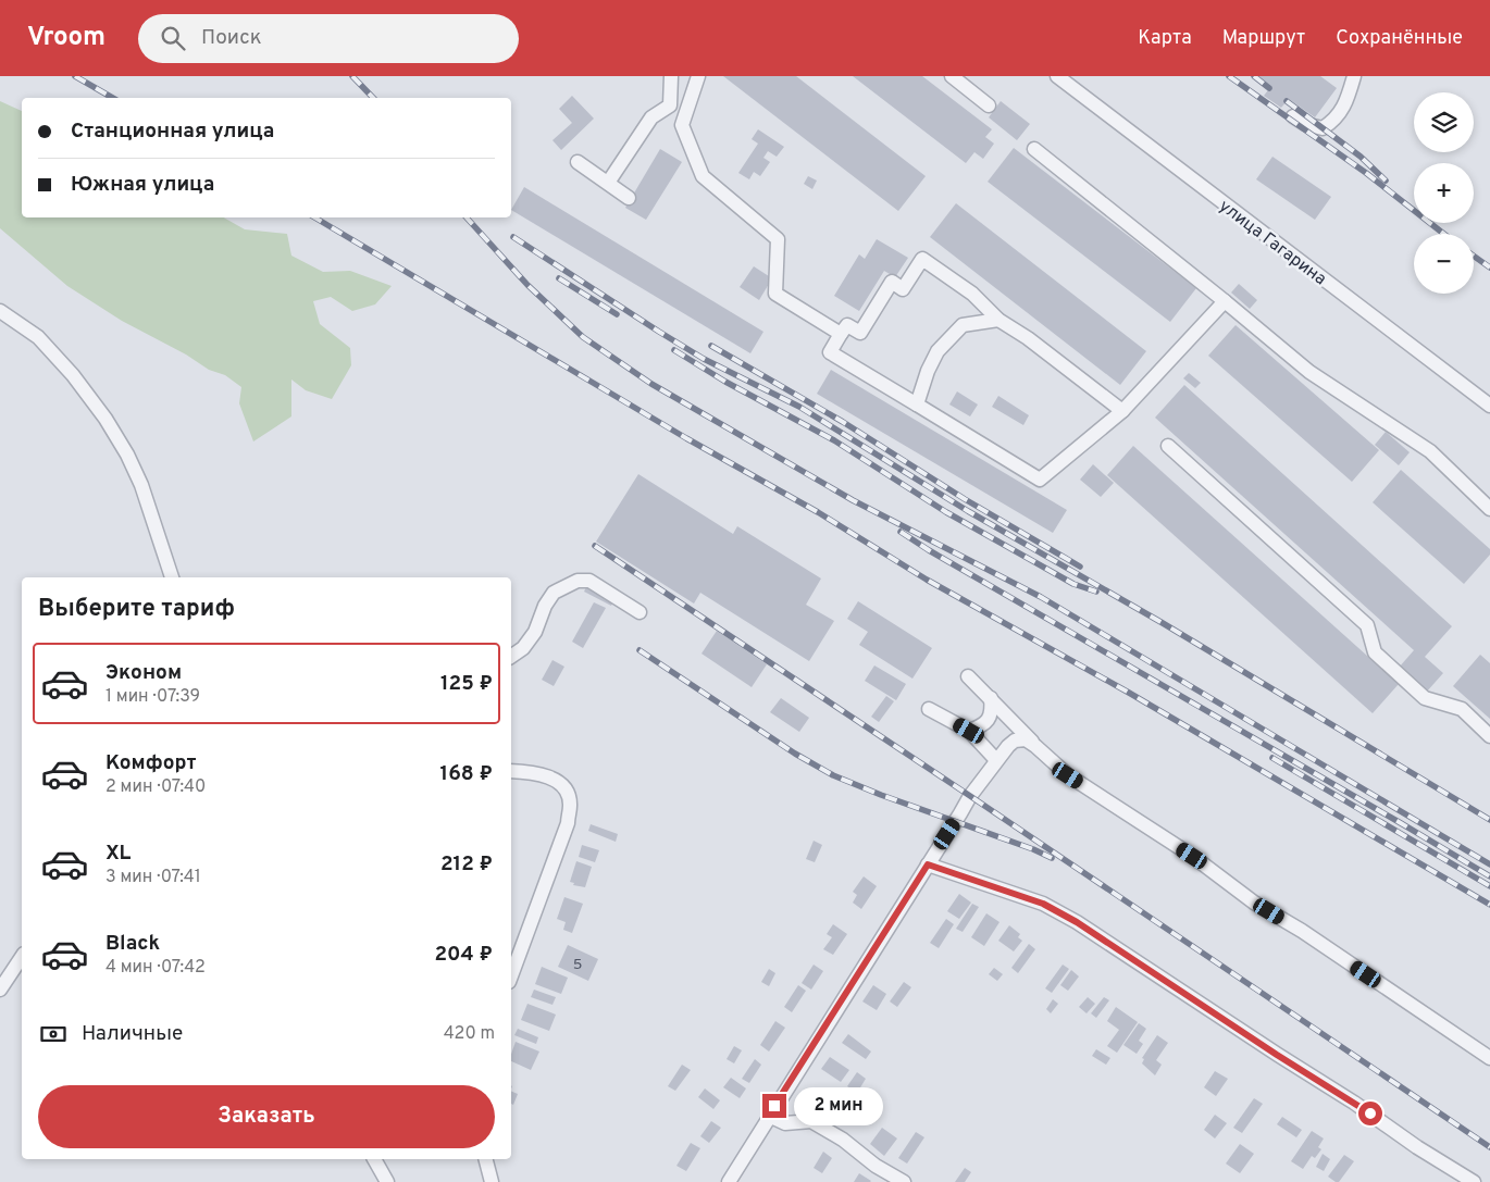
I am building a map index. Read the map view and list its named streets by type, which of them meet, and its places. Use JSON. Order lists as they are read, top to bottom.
{
  "streets": {
    "street": ["улица Гагарина"]
  },
  "house_numbers": ["5"],
  "page": {
    "header": "Vroom",
    "search": "Поиск",
    "nav": ["Карта", "Маршрут", "Сохранённые"],
    "map_buttons": ["+", "−"],
    "banner": ["Станционная улица", "Южная улица"],
    "heading": "Выберите тариф",
    "list": [
      {
        "name": "Эконом",
        "note": "1 мин · 07:39",
        "value": "125 ₽"
      },
      {
        "name": "Комфорт",
        "note": "2 мин · 07:40",
        "value": "168 ₽"
      },
      {
        "name": "XL",
        "note": "3 мин · 07:41",
        "value": "212 ₽"
      },
      {
        "name": "Black",
        "note": "4 мин · 07:42",
        "value": "204 ₽"
      }
    ],
    "pay": ["Наличные", "420 m"],
    "buttons": "Заказать",
    "bubble": "2 мин"
  }
}
